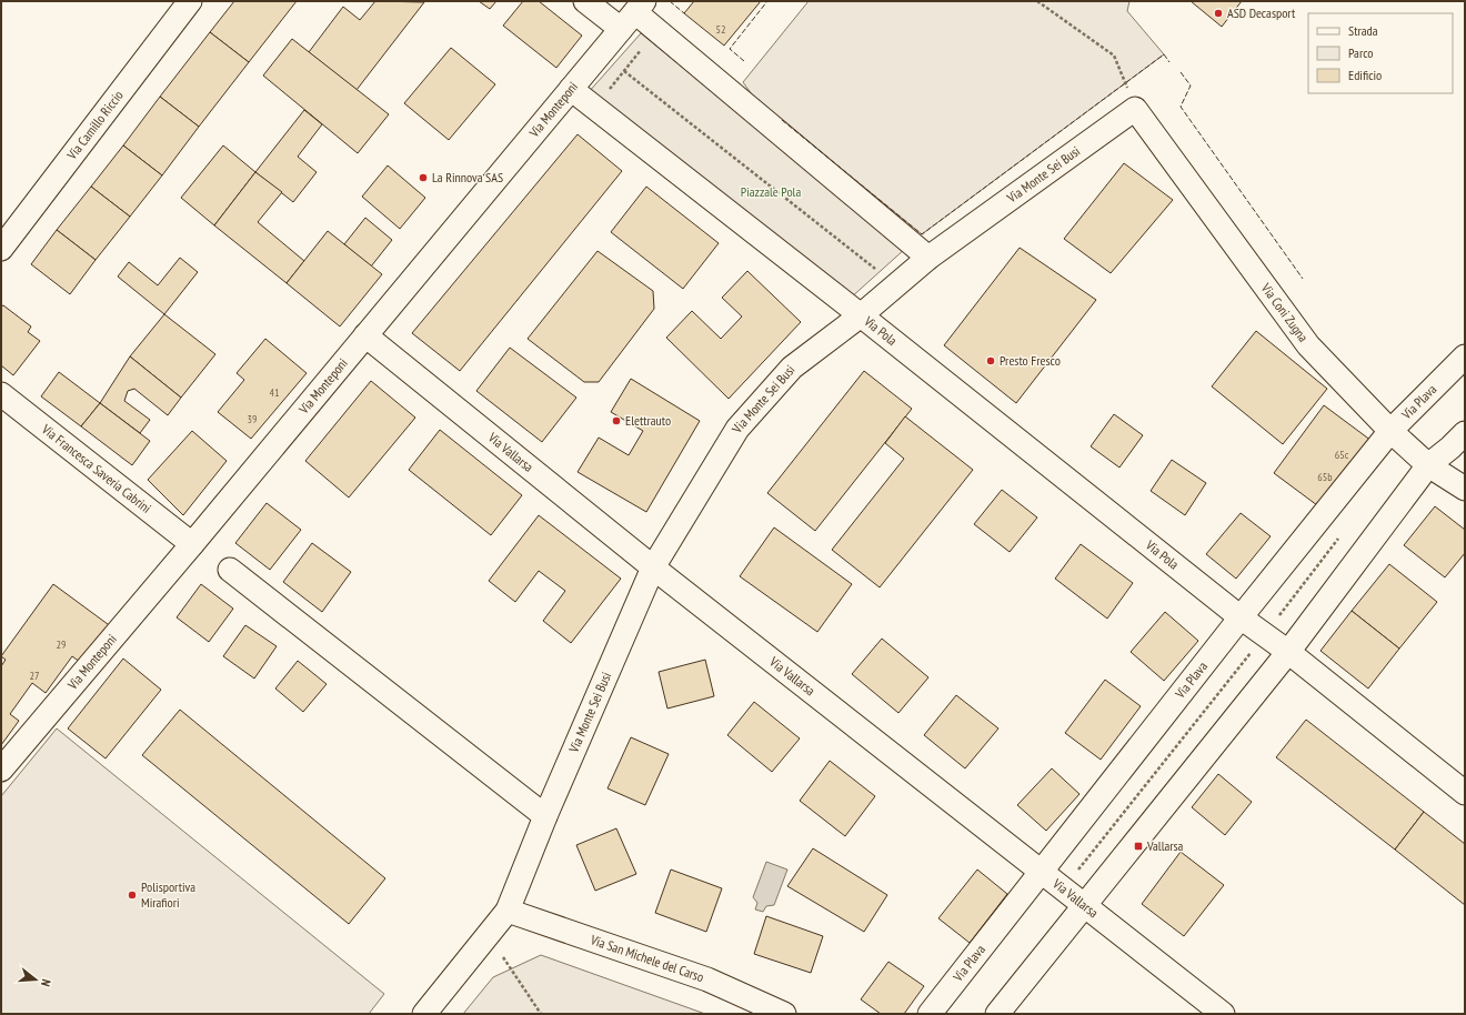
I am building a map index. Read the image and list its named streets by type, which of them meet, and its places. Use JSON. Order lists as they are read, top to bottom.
{
  "streets": {
    "street": [
      "Via Monteponi",
      "Via Camillo Riccio",
      "Via Monte Sei Busi",
      "Via Coni Zugna",
      "Via Pola",
      "Via Plava",
      "Via Vallarsa",
      "Via Francesca Saveria Cabrini",
      "Via San Michele del Carso"
    ]
  },
  "crossings": [
    ["Via Monteponi", "Via Vallarsa"],
    ["Via Monteponi", "Via Francesca Saveria Cabrini"],
    ["Via Monte Sei Busi", "Via Coni Zugna"],
    ["Via Monte Sei Busi", "Via Pola"],
    ["Via Monte Sei Busi", "Via Vallarsa"],
    ["Via Monte Sei Busi", "Via San Michele del Carso"],
    ["Via Coni Zugna", "Via Plava"],
    ["Via Pola", "Via Plava"],
    ["Via Plava", "Via Vallarsa"]
  ],
  "parks": ["Piazzale Pola"],
  "places": {
    "other": [
      "ASD Decasport",
      "La Rinnova SAS",
      "Presto Fresco",
      "Elettrauto",
      "Polisportiva Mirafiori"
    ],
    "transit": ["Vallarsa"]
  },
  "house_numbers": [
    "52",
    "41",
    "39",
    "65c",
    "65b",
    "29",
    "27"
  ],
  "legend": ["Strada", "Parco", "Edificio"],
  "north": "right"
}
